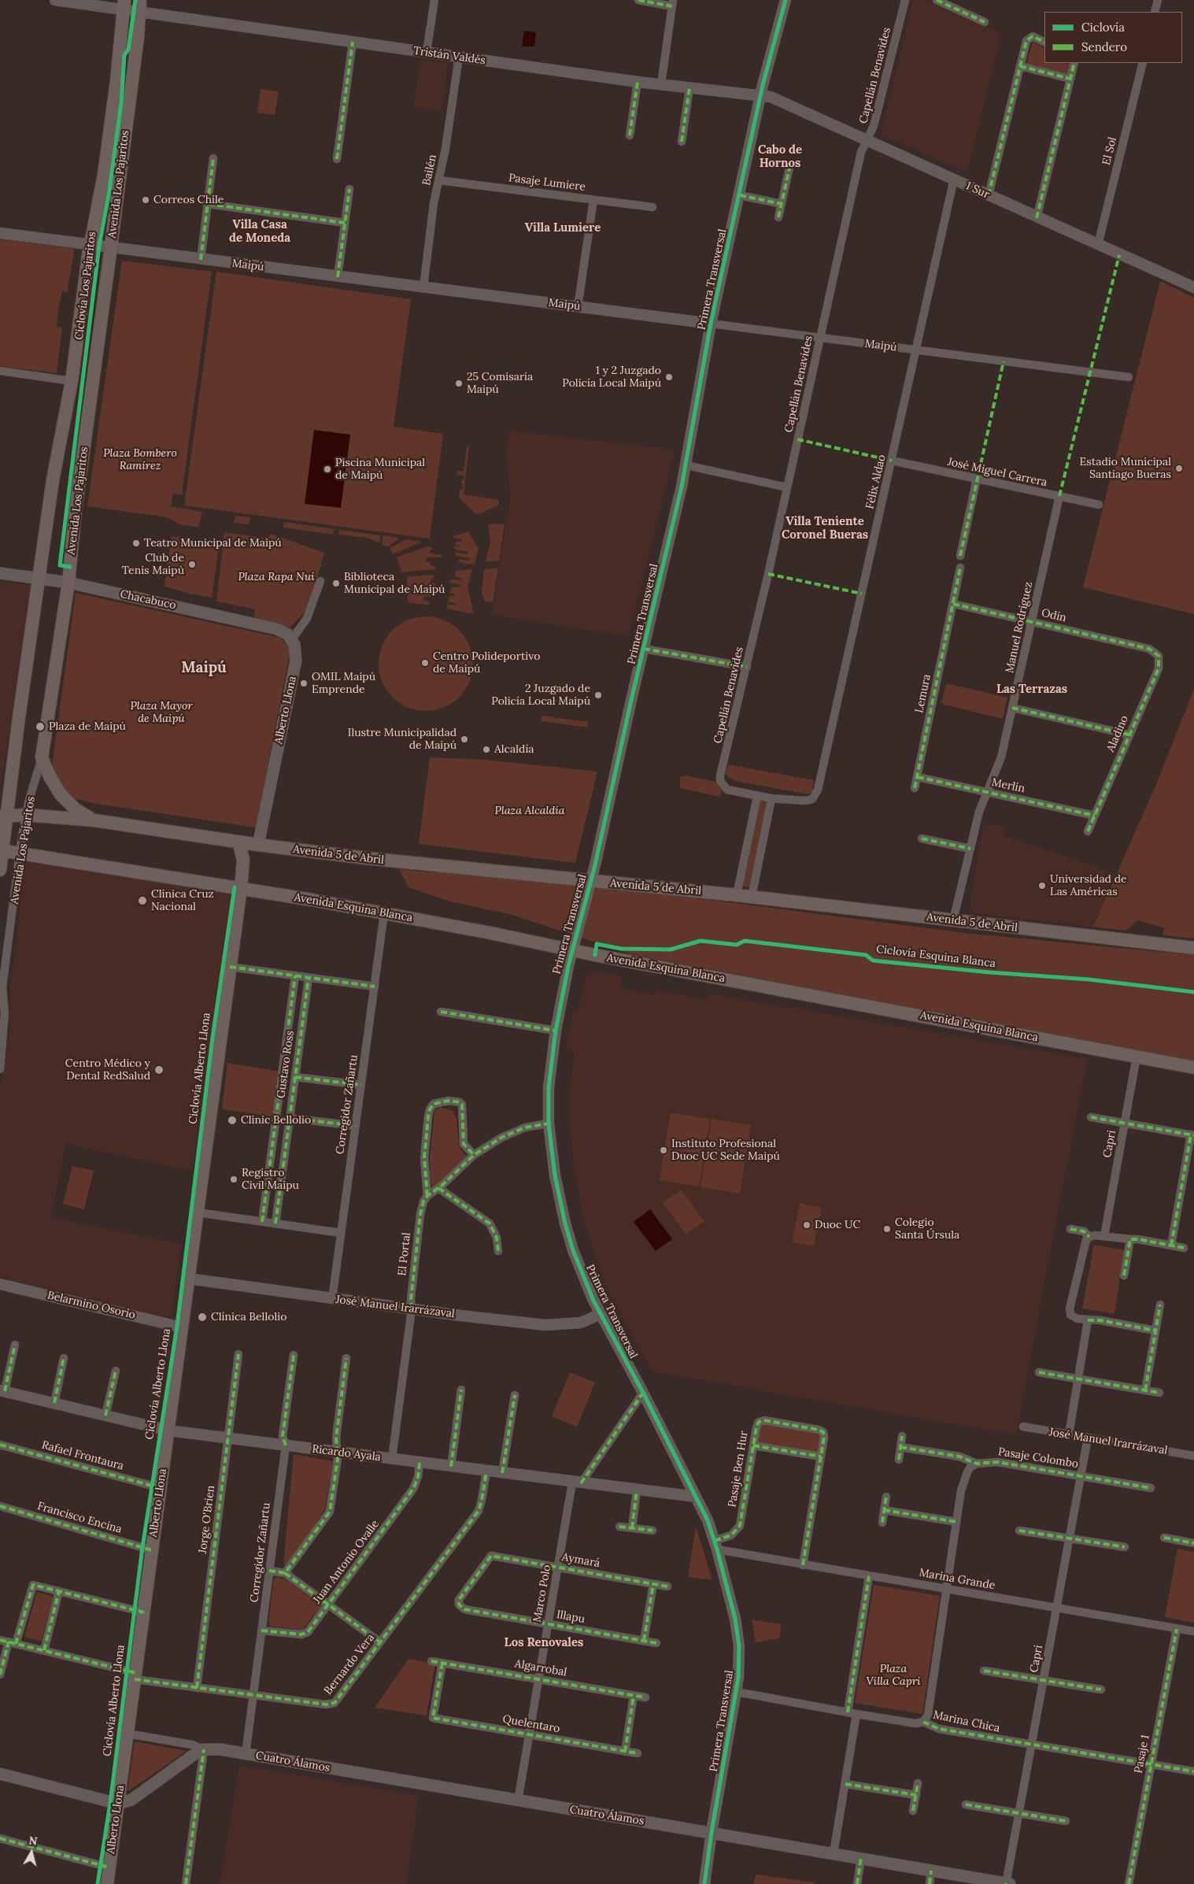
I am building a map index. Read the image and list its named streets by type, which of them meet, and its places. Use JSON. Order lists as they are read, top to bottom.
{
  "streets": {
    "main road": [
      "Avenida Los Pajaritos",
      "Chacabuco",
      "Alberto Llona",
      "Avenida 5 de Abril",
      "Avenida Esquina Blanca",
      "Cuatro Álamos"
    ],
    "street": [
      "Tristán Valdés",
      "Capellán Benavides",
      "El Sol",
      "Bailén",
      "Pasaje Lumiere",
      "1 Sur",
      "Maipú",
      "Primera Transversal",
      "José Miguel Carrera",
      "Félix Aldao",
      "Odín",
      "Manuel Rodríguez",
      "Lemura",
      "Aladino",
      "Merlín",
      "Gustavo Ross",
      "Corregidor Zañartu",
      "Capri",
      "El Portal",
      "Belarmino Osorio",
      "José Manuel Irarrázaval",
      "Ricardo Ayala",
      "Rafael Frontaura",
      "Pasaje Colombo",
      "Pasaje Ben Hur",
      "Francisco Encina",
      "Jorge O'Brien",
      "Aymará",
      "Juan Antonio Ovalle",
      "Marina Grande",
      "Marco Polo",
      "Illapu",
      "Bernardo Vera",
      "Algarrobal",
      "Marina Chica",
      "Quelentaro",
      "Pasaje 1"
    ],
    "cycle path": ["Ciclovía Los Pajaritos", "Ciclovía Esquina Blanca", "Ciclovía Alberto Llona"]
  },
  "crossings": [
    ["Tristán Valdés", "Bailén"],
    ["Tristán Valdés", "Avenida Los Pajaritos"],
    ["Tristán Valdés", "1 Sur"],
    ["Tristán Valdés", "Primera Transversal"],
    ["Capellán Benavides", "1 Sur"],
    ["Capellán Benavides", "Maipú"],
    ["El Sol", "1 Sur"],
    ["Bailén", "Pasaje Lumiere"],
    ["Bailén", "Maipú"],
    ["Avenida Los Pajaritos", "Maipú"],
    ["Avenida Los Pajaritos", "Chacabuco"],
    ["Avenida Los Pajaritos", "Avenida 5 de Abril"],
    ["Avenida Los Pajaritos", "Avenida Esquina Blanca"],
    ["1 Sur", "Primera Transversal"],
    ["1 Sur", "Félix Aldao"],
    ["Maipú", "Primera Transversal"],
    ["Maipú", "Félix Aldao"],
    ["Primera Transversal", "Avenida 5 de Abril"],
    ["Primera Transversal", "Avenida Esquina Blanca"],
    ["Primera Transversal", "José Manuel Irarrázaval"],
    ["Primera Transversal", "Ricardo Ayala"],
    ["Primera Transversal", "Pasaje Ben Hur"],
    ["Primera Transversal", "Marina Grande"],
    ["Primera Transversal", "Marco Polo"],
    ["Primera Transversal", "Marina Chica"],
    ["Primera Transversal", "Cuatro Álamos"],
    ["José Miguel Carrera", "Félix Aldao"],
    ["José Miguel Carrera", "Manuel Rodríguez"],
    ["Chacabuco", "Alberto Llona"],
    ["Odín", "Manuel Rodríguez"],
    ["Odín", "Lemura"],
    ["Odín", "Aladino"],
    ["Manuel Rodríguez", "Merlín"],
    ["Manuel Rodríguez", "Avenida 5 de Abril"],
    ["Lemura", "Merlín"],
    ["Alberto Llona", "Avenida 5 de Abril"],
    ["Alberto Llona", "Avenida Esquina Blanca"],
    ["Alberto Llona", "Belarmino Osorio"],
    ["Alberto Llona", "José Manuel Irarrázaval"],
    ["Alberto Llona", "Ricardo Ayala"],
    ["Alberto Llona", "Rafael Frontaura"],
    ["Alberto Llona", "Francisco Encina"],
    ["Alberto Llona", "Bernardo Vera"],
    ["Alberto Llona", "Cuatro Álamos"],
    ["Aladino", "Merlín"],
    ["Avenida Esquina Blanca", "Corregidor Zañartu"],
    ["Avenida Esquina Blanca", "Capri"],
    ["Corregidor Zañartu", "José Manuel Irarrázaval"],
    ["Corregidor Zañartu", "Ricardo Ayala"],
    ["Corregidor Zañartu", "Juan Antonio Ovalle"],
    ["Corregidor Zañartu", "Bernardo Vera"],
    ["Corregidor Zañartu", "Cuatro Álamos"],
    ["Capri", "José Manuel Irarrázaval"],
    ["Capri", "Pasaje Colombo"],
    ["Capri", "Marina Grande"],
    ["Capri", "Marina Chica"],
    ["Capri", "Cuatro Álamos"],
    ["El Portal", "José Manuel Irarrázaval"],
    ["El Portal", "Ricardo Ayala"],
    ["Ricardo Ayala", "Jorge O'Brien"],
    ["Ricardo Ayala", "Juan Antonio Ovalle"],
    ["Ricardo Ayala", "Marco Polo"],
    ["Ricardo Ayala", "Bernardo Vera"],
    ["Pasaje Ben Hur", "Marina Grande"],
    ["Jorge O'Brien", "Bernardo Vera"],
    ["Aymará", "Marco Polo"],
    ["Aymará", "Illapu"],
    ["Marina Grande", "Pasaje 1"],
    ["Marco Polo", "Illapu"],
    ["Marco Polo", "Algarrobal"],
    ["Marco Polo", "Quelentaro"],
    ["Marco Polo", "Cuatro Álamos"],
    ["Algarrobal", "Quelentaro"],
    ["Marina Chica", "Pasaje 1"]
  ],
  "districts": [
    "Cabo de Hornos",
    "Villa Casa de Moneda",
    "Villa Lumiere",
    "Villa Teniente Coronel Bueras",
    "Maipú",
    "Las Terrazas",
    "Los Renovales"
  ],
  "parks": [
    "Plaza Bombero Ramírez",
    "Plaza Rapa Nui",
    "Plaza Mayor de Maipú",
    "Plaza Alcaldía",
    "Plaza Villa Capri"
  ],
  "places": [
    "Correos Chile",
    "1 y 2 Juzgado Policía Local Maipú",
    "25 Comisaría Maipú",
    "Estadio Municipal Santiago Bueras",
    "Piscina Municipal de Maipú",
    "Teatro Municipal de Maipú",
    "Club de Tenis Maipù",
    "Biblioteca Municipal de Maipú",
    "Centro Polideportivo de Maipú",
    "OMIL Maipú Emprende",
    "2 Juzgado de Policía Local Maipú",
    "Plaza de Maipú",
    "Ilustre Municipalidad de Maipú",
    "Alcaldía",
    "Universidad de Las Américas",
    "Clínica Cruz Nacional",
    "Centro Médico y Dental RedSalud",
    "Clinic Bellolio",
    "Instituto Profesional Duoc UC Sede Maipú",
    "Registro Civil Maipu",
    "Duoc UC",
    "Colegio Santa Úrsula",
    "Clínica Bellolio"
  ],
  "legend": ["Ciclovía", "Sendero"],
  "north": "top"
}
